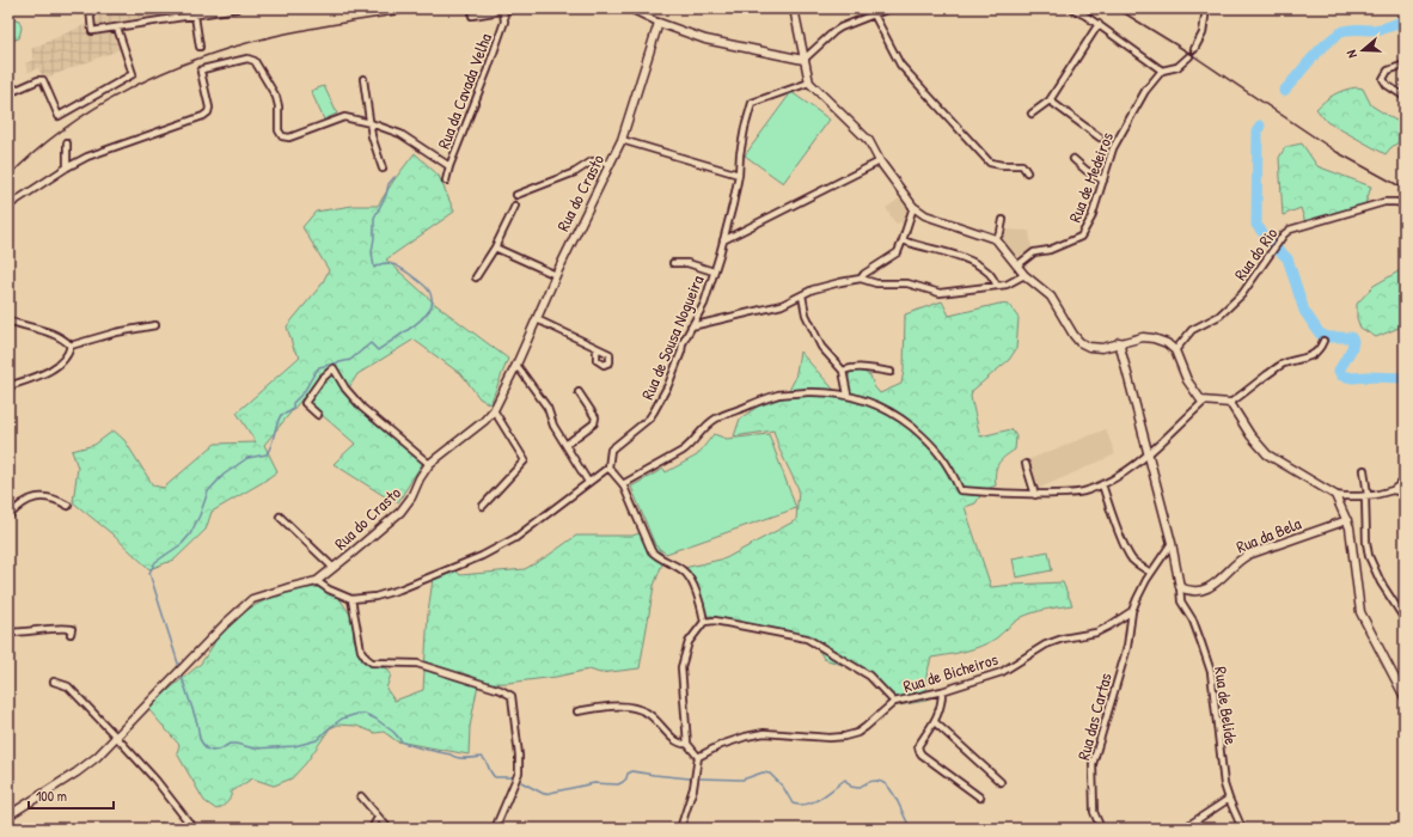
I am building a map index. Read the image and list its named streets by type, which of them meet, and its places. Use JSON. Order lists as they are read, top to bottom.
{
  "streets": {
    "street": [
      "Rua da Cavada Velha",
      "Rua de Medeiros",
      "Rua do Crasto",
      "Rua do Rio",
      "Rua de Sousa Nogueira",
      "Rua da Bela",
      "Rua de Bicheiros",
      "Rua de Belide",
      "Rua das Cartas"
    ]
  },
  "crossings": [
    ["Rua da Bela", "Rua de Belide"],
    ["Rua de Bicheiros", "Rua das Cartas"]
  ],
  "scale_bar": "100 m",
  "north": "left"
}
